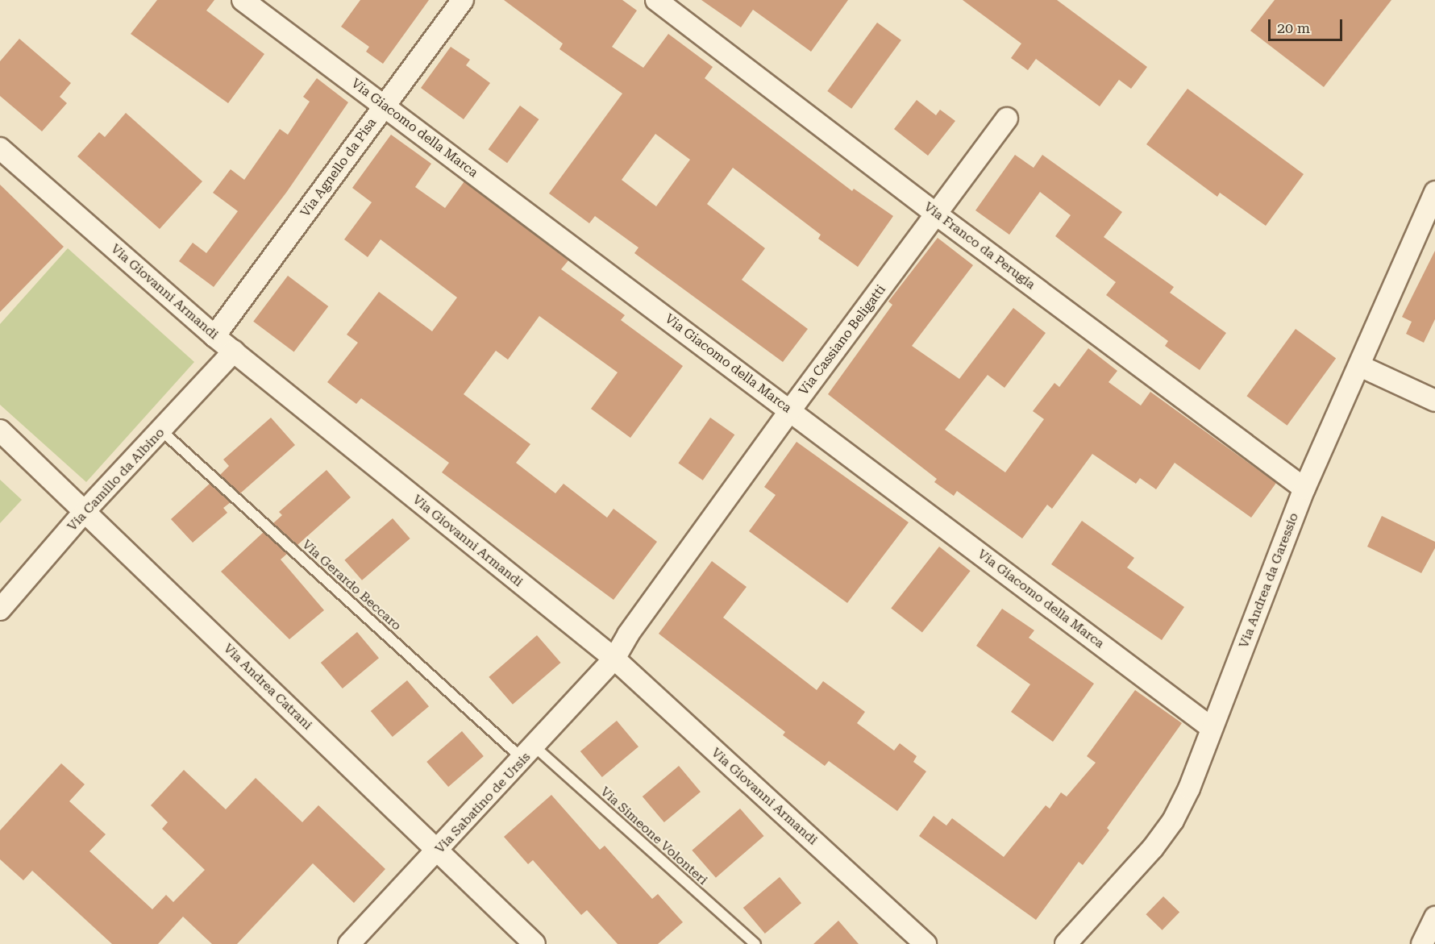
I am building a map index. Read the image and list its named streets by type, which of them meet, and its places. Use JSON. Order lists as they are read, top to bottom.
{
  "streets": {
    "street": [
      "Via Giacomo della Marca",
      "Via Agnello da Pisa",
      "Via Franco da Perugia",
      "Via Giovanni Armandi",
      "Via Cassiano Beligatti",
      "Via Camillo da Albino",
      "Via Andrea da Garessio",
      "Via Andrea Catrani",
      "Via Sabatino de Ursis"
    ],
    "lane": ["Via Gerardo Beccaro", "Via Simeone Volonteri"]
  },
  "crossings": [
    ["Via Giacomo della Marca", "Via Agnello da Pisa"],
    ["Via Giacomo della Marca", "Via Cassiano Beligatti"],
    ["Via Giacomo della Marca", "Via Andrea da Garessio"],
    ["Via Agnello da Pisa", "Via Giovanni Armandi"],
    ["Via Franco da Perugia", "Via Cassiano Beligatti"],
    ["Via Franco da Perugia", "Via Andrea da Garessio"],
    ["Via Giovanni Armandi", "Via Cassiano Beligatti"],
    ["Via Giovanni Armandi", "Via Camillo da Albino"],
    ["Via Giovanni Armandi", "Via Sabatino de Ursis"],
    ["Via Cassiano Beligatti", "Via Sabatino de Ursis"],
    ["Via Camillo da Albino", "Via Gerardo Beccaro"],
    ["Via Camillo da Albino", "Via Andrea Catrani"],
    ["Via Gerardo Beccaro", "Via Sabatino de Ursis"],
    ["Via Gerardo Beccaro", "Via Simeone Volonteri"],
    ["Via Andrea Catrani", "Via Sabatino de Ursis"],
    ["Via Sabatino de Ursis", "Via Simeone Volonteri"]
  ],
  "scale_bar": "20 m"
}
